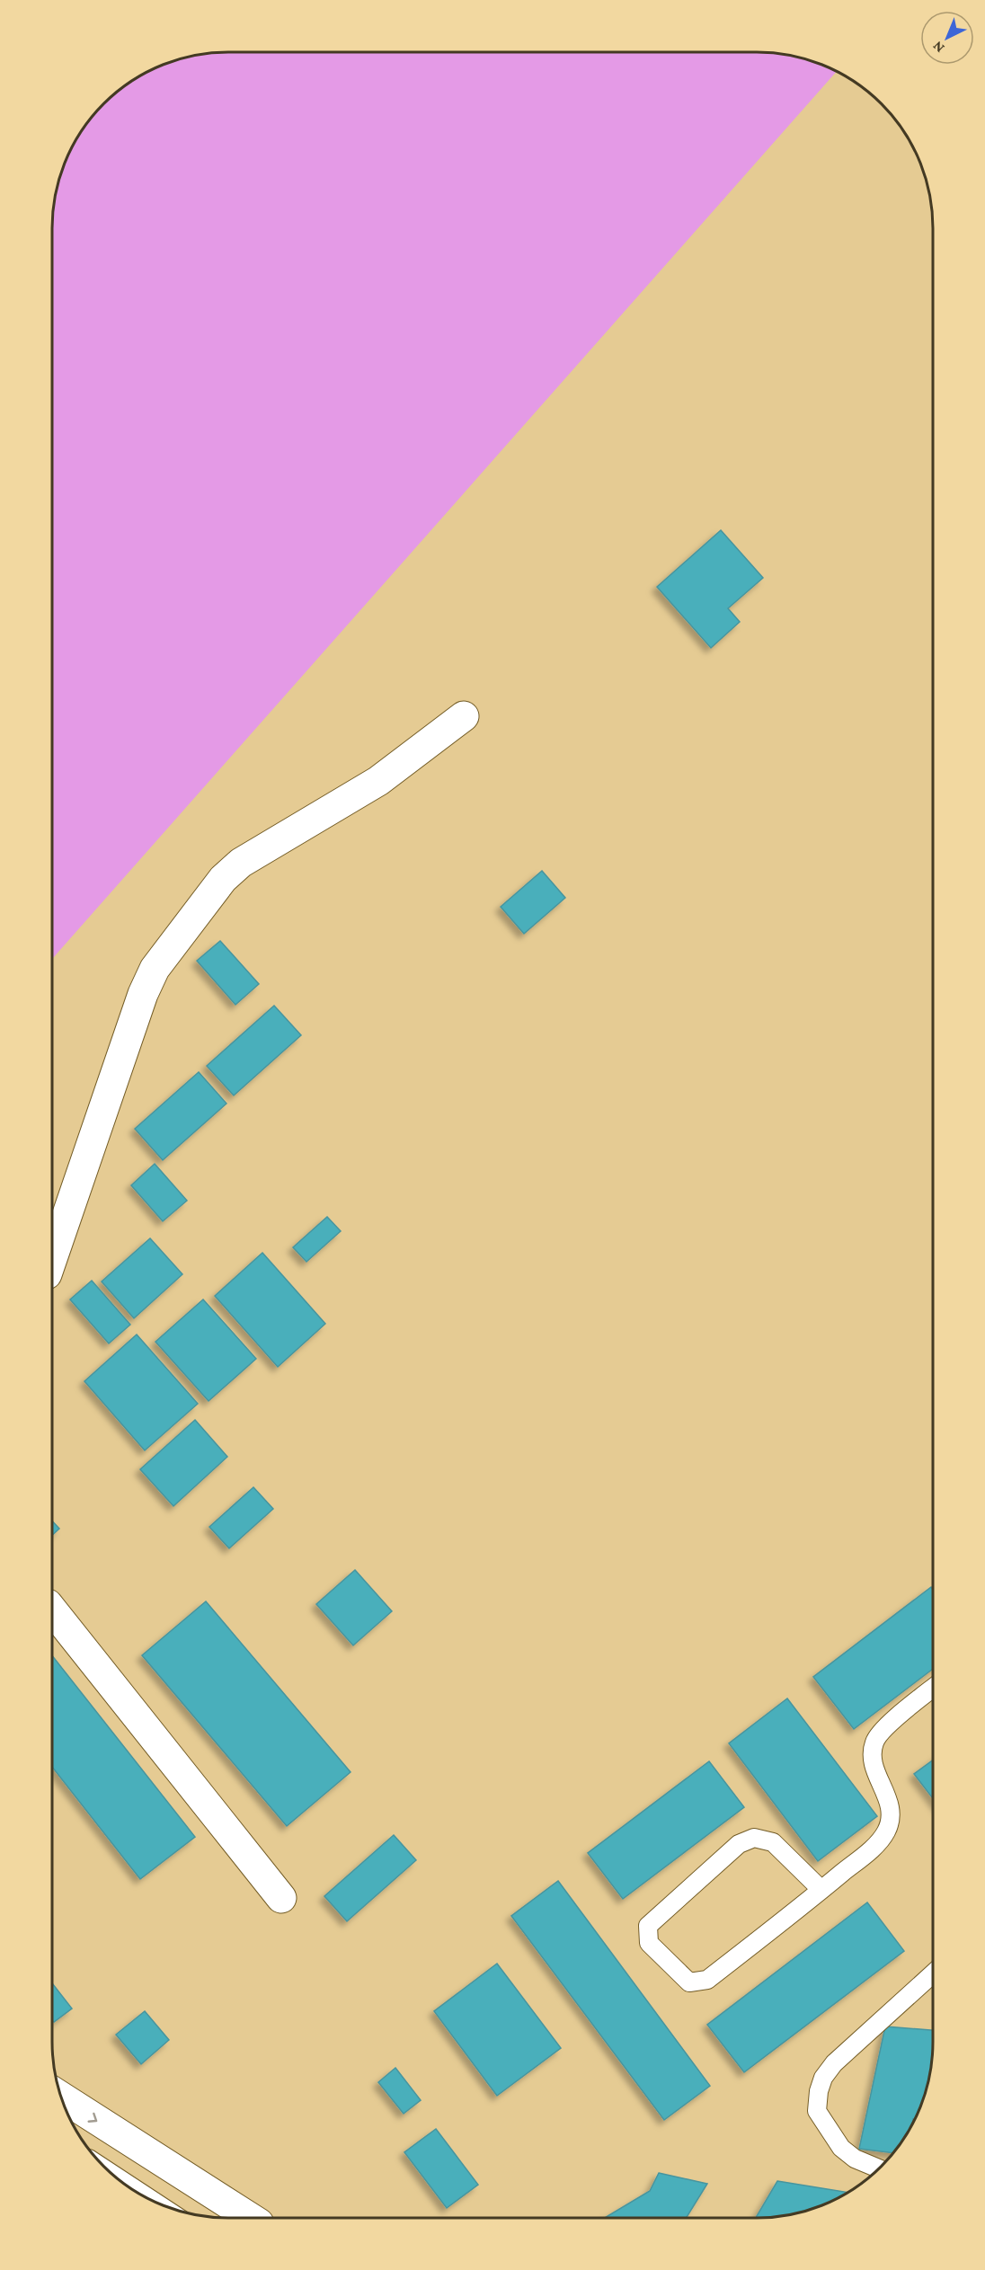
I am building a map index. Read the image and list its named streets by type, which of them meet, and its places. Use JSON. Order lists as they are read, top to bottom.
{
  "north": "bottom left"
}
